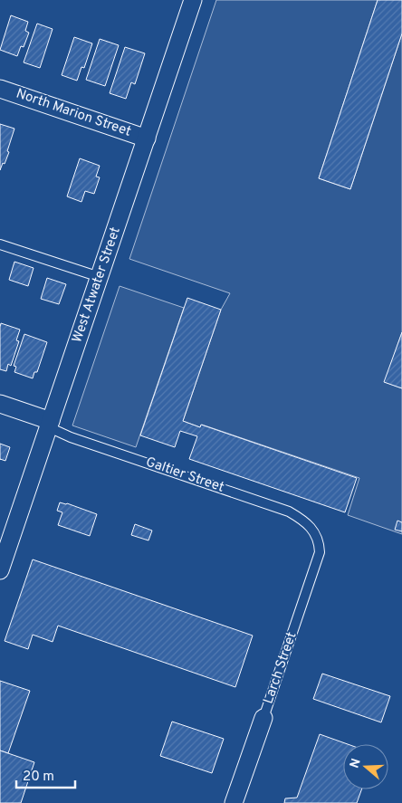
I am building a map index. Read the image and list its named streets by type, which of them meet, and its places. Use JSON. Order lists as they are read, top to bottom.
{
  "streets": {
    "street": [
      "North Marion Street",
      "West Atwater Street",
      "Galtier Street",
      "Larch Street"
    ]
  },
  "crossings": [
    ["North Marion Street", "West Atwater Street"],
    ["West Atwater Street", "Galtier Street"],
    ["Galtier Street", "Larch Street"]
  ],
  "scale_bar": "20 m",
  "north": "left"
}
